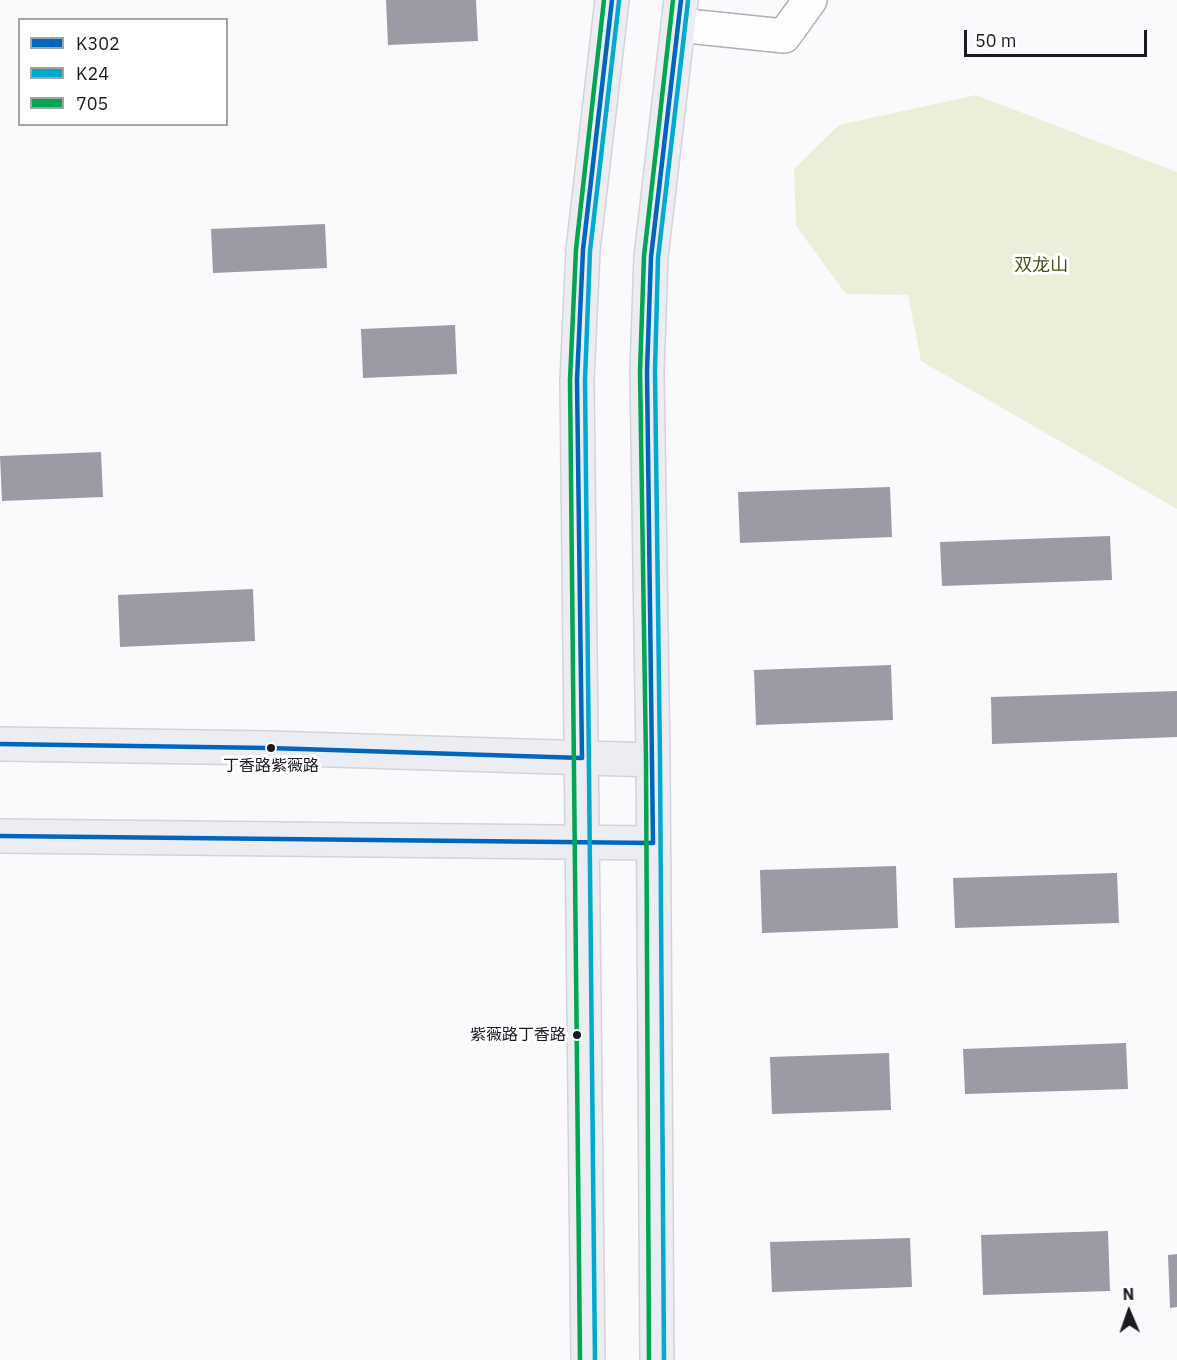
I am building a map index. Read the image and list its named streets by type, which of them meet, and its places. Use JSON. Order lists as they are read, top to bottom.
{
  "parks": ["双龙山"],
  "places": ["丁香路紫薇路", "紫薇路丁香路"],
  "lines": ["transit line K302", "transit line 705", "transit line K24"],
  "legend": ["K302", "K24", "705"],
  "scale_bar": "50 m",
  "north": "top"
}
